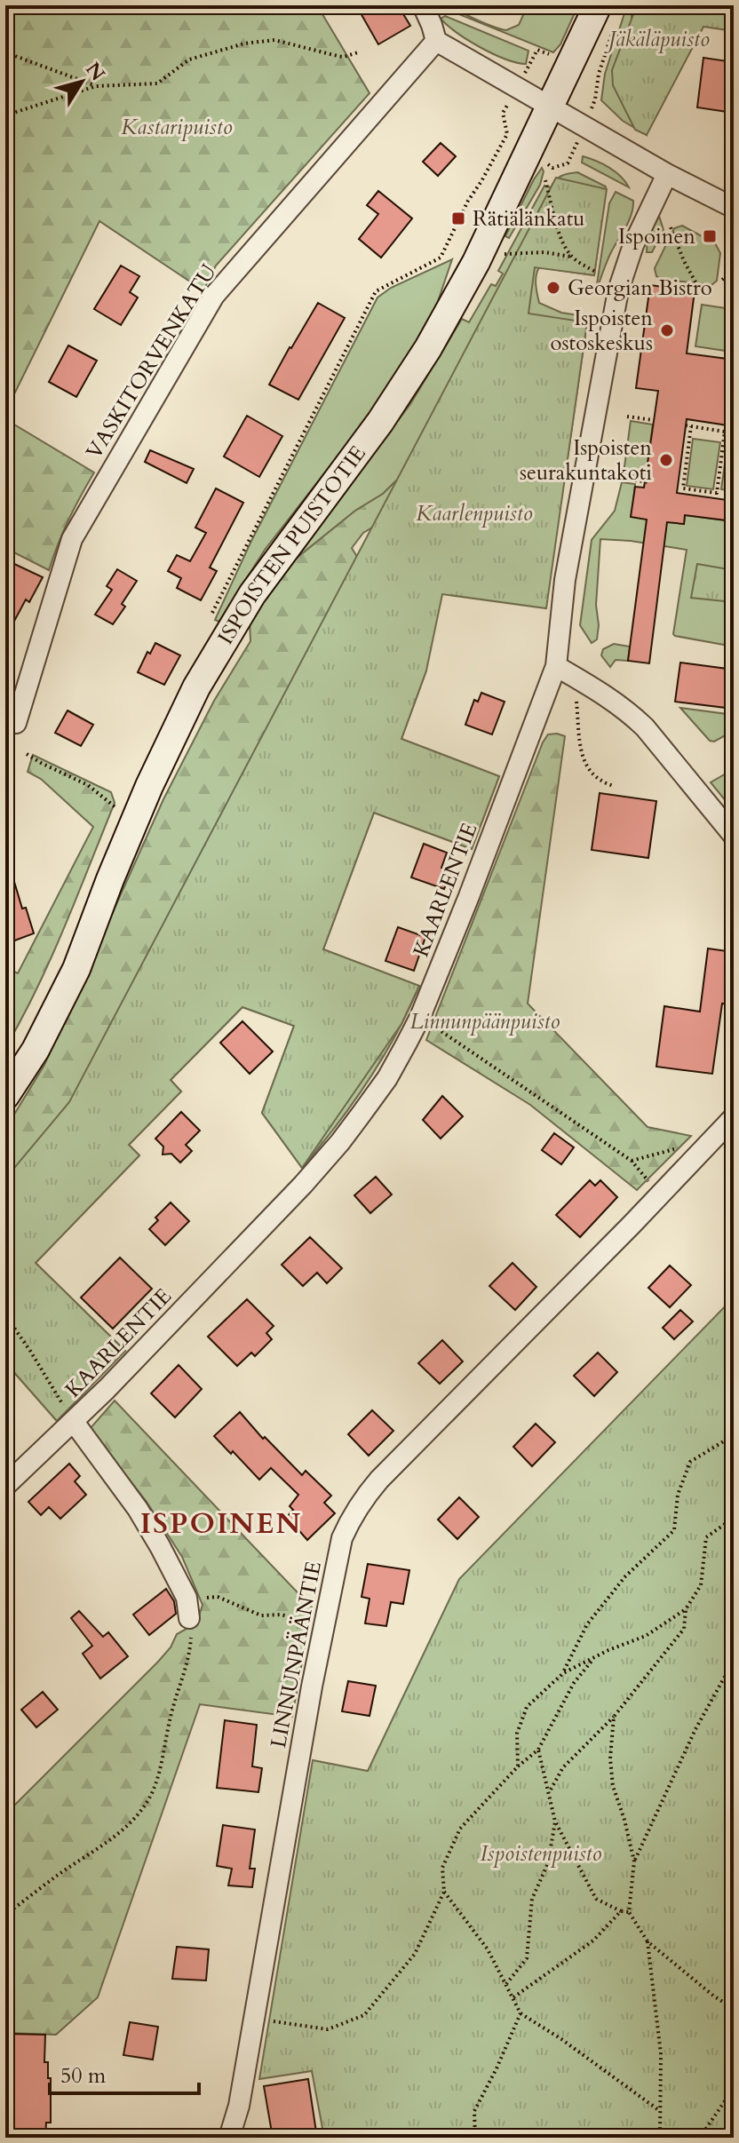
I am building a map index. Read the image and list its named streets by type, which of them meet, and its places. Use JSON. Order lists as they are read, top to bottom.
{
  "streets": {
    "main road": ["ISPOISTEN PUISTOTIE"],
    "street": ["VASKITORVENKATU", "KAARLENTIE", "LINNUNPÄÄNTIE"]
  },
  "districts": ["ISPOINEN"],
  "parks": [
    "Jäkäläpuisto",
    "Kastaripuisto",
    "Kaarlenpuisto",
    "Linnunpäänpuisto",
    "Ispoistenpuisto"
  ],
  "places": {
    "transit": ["Rätiälänkatu", "Ispoinen"],
    "other": ["Georgian Bistro", "Ispoisten ostoskeskus", "Ispoisten seurakuntakoti"]
  },
  "scale_bar": "50 m",
  "north": "top right"
}
